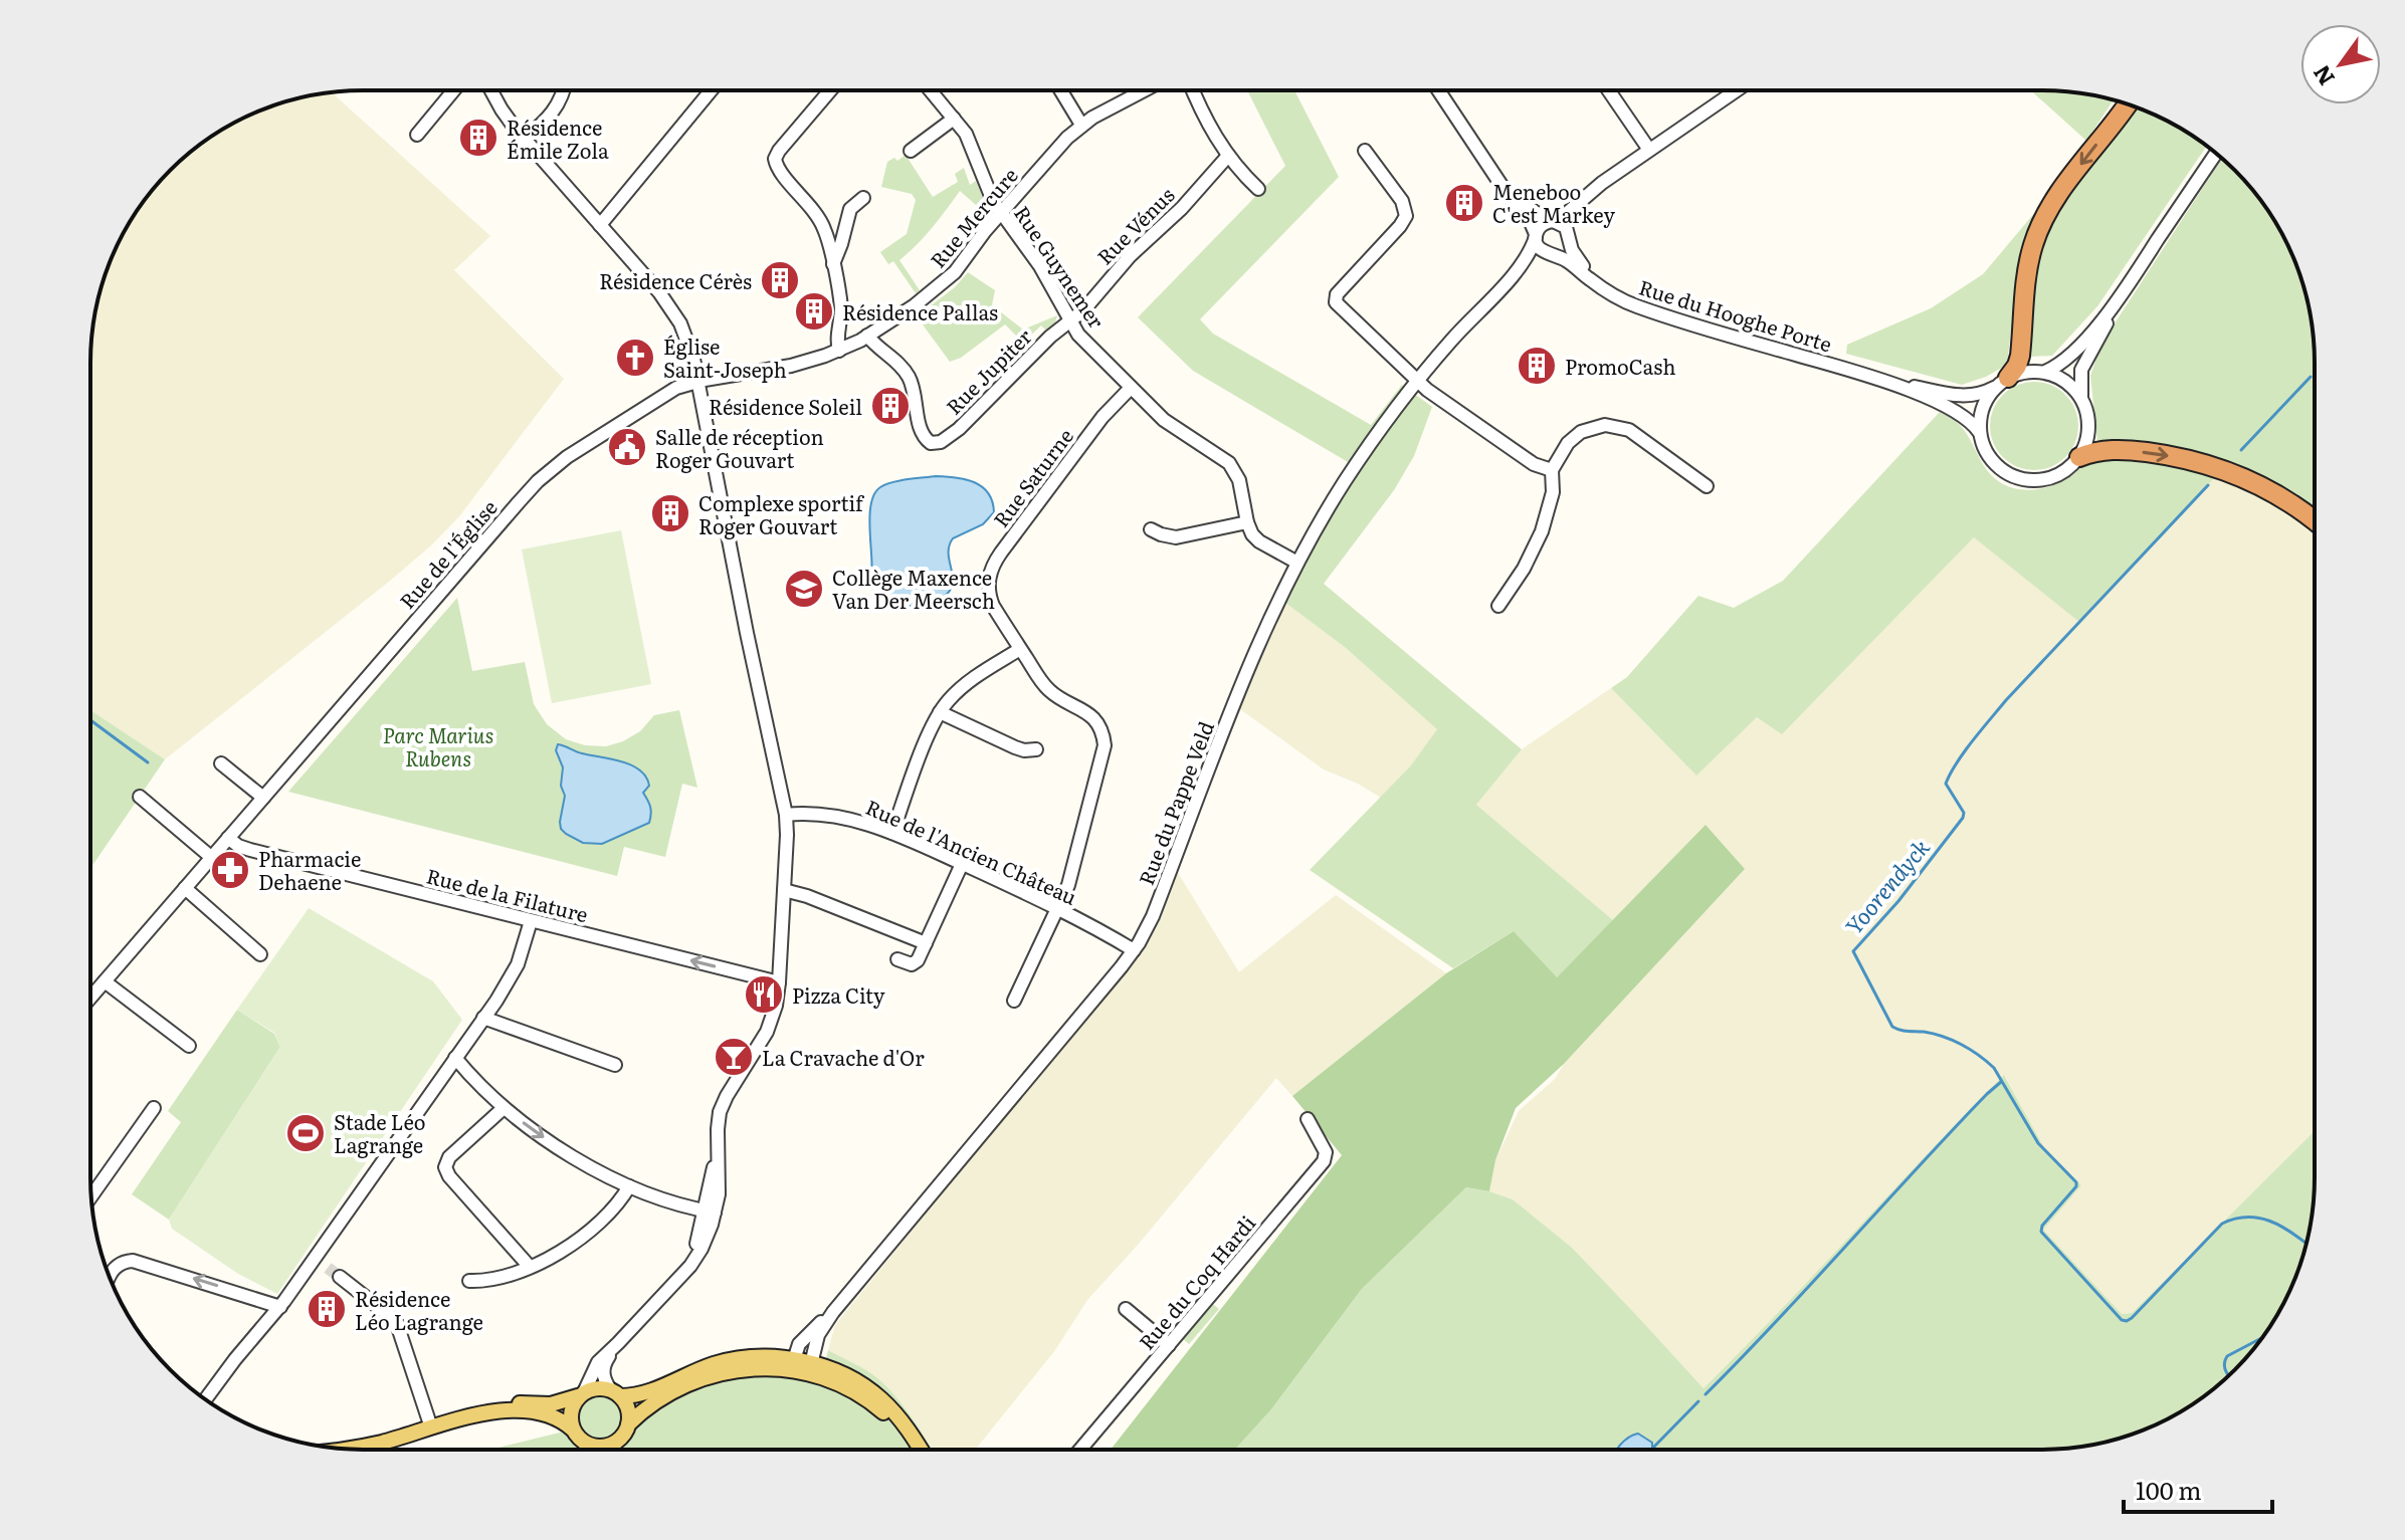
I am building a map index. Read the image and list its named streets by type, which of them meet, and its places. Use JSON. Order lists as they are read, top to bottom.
{
  "streets": {
    "street": [
      "Rue Mercure",
      "Rue Vénus",
      "Rue Guynemer",
      "Rue du Hooghe Porte",
      "Rue Jupiter",
      "Rue Saturne",
      "Rue de l'Église",
      "Rue du Pappe Veld",
      "Rue de l'Ancien Château",
      "Rue de la Filature",
      "Rue du Coq Hardi"
    ]
  },
  "crossings": [
    ["Rue Mercure", "Rue Guynemer"],
    ["Rue Mercure", "Rue Jupiter"],
    ["Rue Mercure", "Rue de l'Église"],
    ["Rue Vénus", "Rue Guynemer"],
    ["Rue Vénus", "Rue Jupiter"],
    ["Rue Guynemer", "Rue Jupiter"],
    ["Rue Guynemer", "Rue Saturne"],
    ["Rue du Hooghe Porte", "Rue du Pappe Veld"],
    ["Rue de l'Église", "Rue de la Filature"],
    ["Rue du Pappe Veld", "Rue de l'Ancien Château"]
  ],
  "one_way": ["Rue de la Filature"],
  "water": ["Yoorendyck"],
  "parks": ["Parc Marius Rubens"],
  "places": {
    "building": [
      "Résidence Émile Zola",
      "Meneboo C'est Markey",
      "Résidence Cérès",
      "Résidence Pallas",
      "PromoCash",
      "Résidence Soleil",
      "Complexe sportif Roger Gouvart",
      "Résidence Léo Lagrange"
    ],
    "church": ["Église Saint-Joseph"],
    "public building": ["Salle de réception Roger Gouvart"],
    "school or university": ["Collège Maxence Van Der Meersch"],
    "pharmacy": ["Pharmacie Dehaene"],
    "restaurant": ["Pizza City"],
    "bar": ["La Cravache d'Or"],
    "sports": ["Stade Léo Lagrange"]
  },
  "scale_bar": "100 m",
  "north": "bottom left"
}
